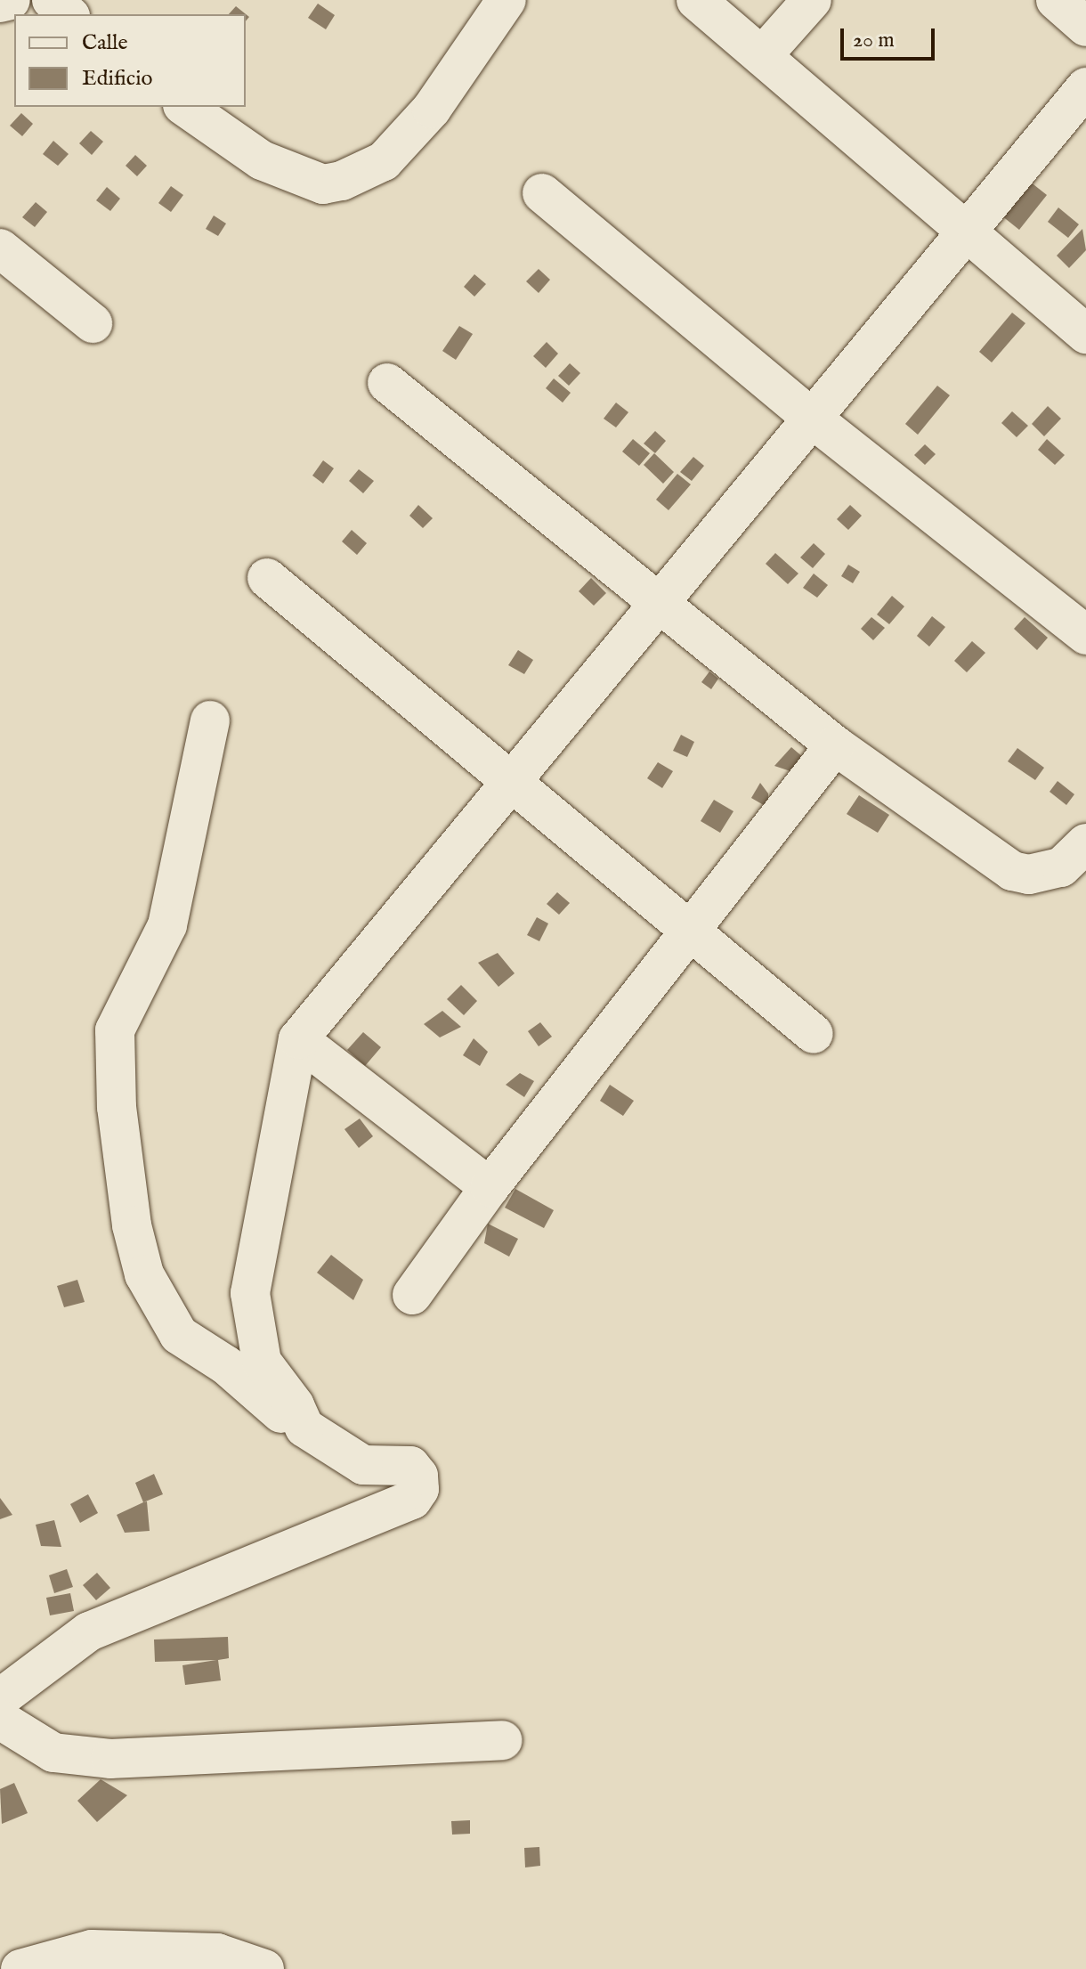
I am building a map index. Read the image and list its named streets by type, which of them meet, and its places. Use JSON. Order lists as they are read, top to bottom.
{
  "legend": ["Calle", "Edificio"],
  "scale_bar": "20 m"
}
